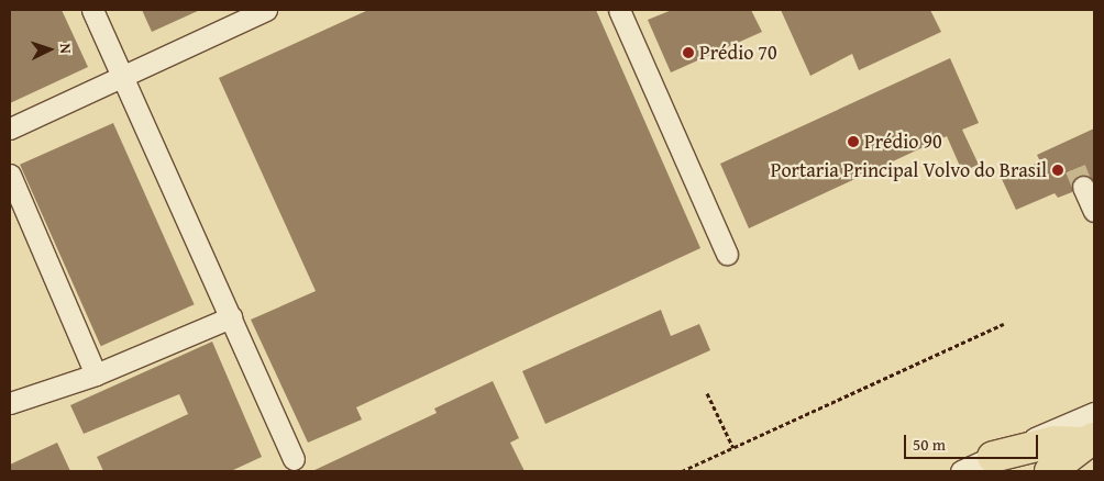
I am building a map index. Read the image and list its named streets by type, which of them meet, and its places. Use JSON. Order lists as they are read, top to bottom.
{
  "places": ["Prédio 70", "Prédio 90", "Portaria Principal Volvo do Brasil"],
  "scale_bar": "50 m",
  "north": "right"
}
